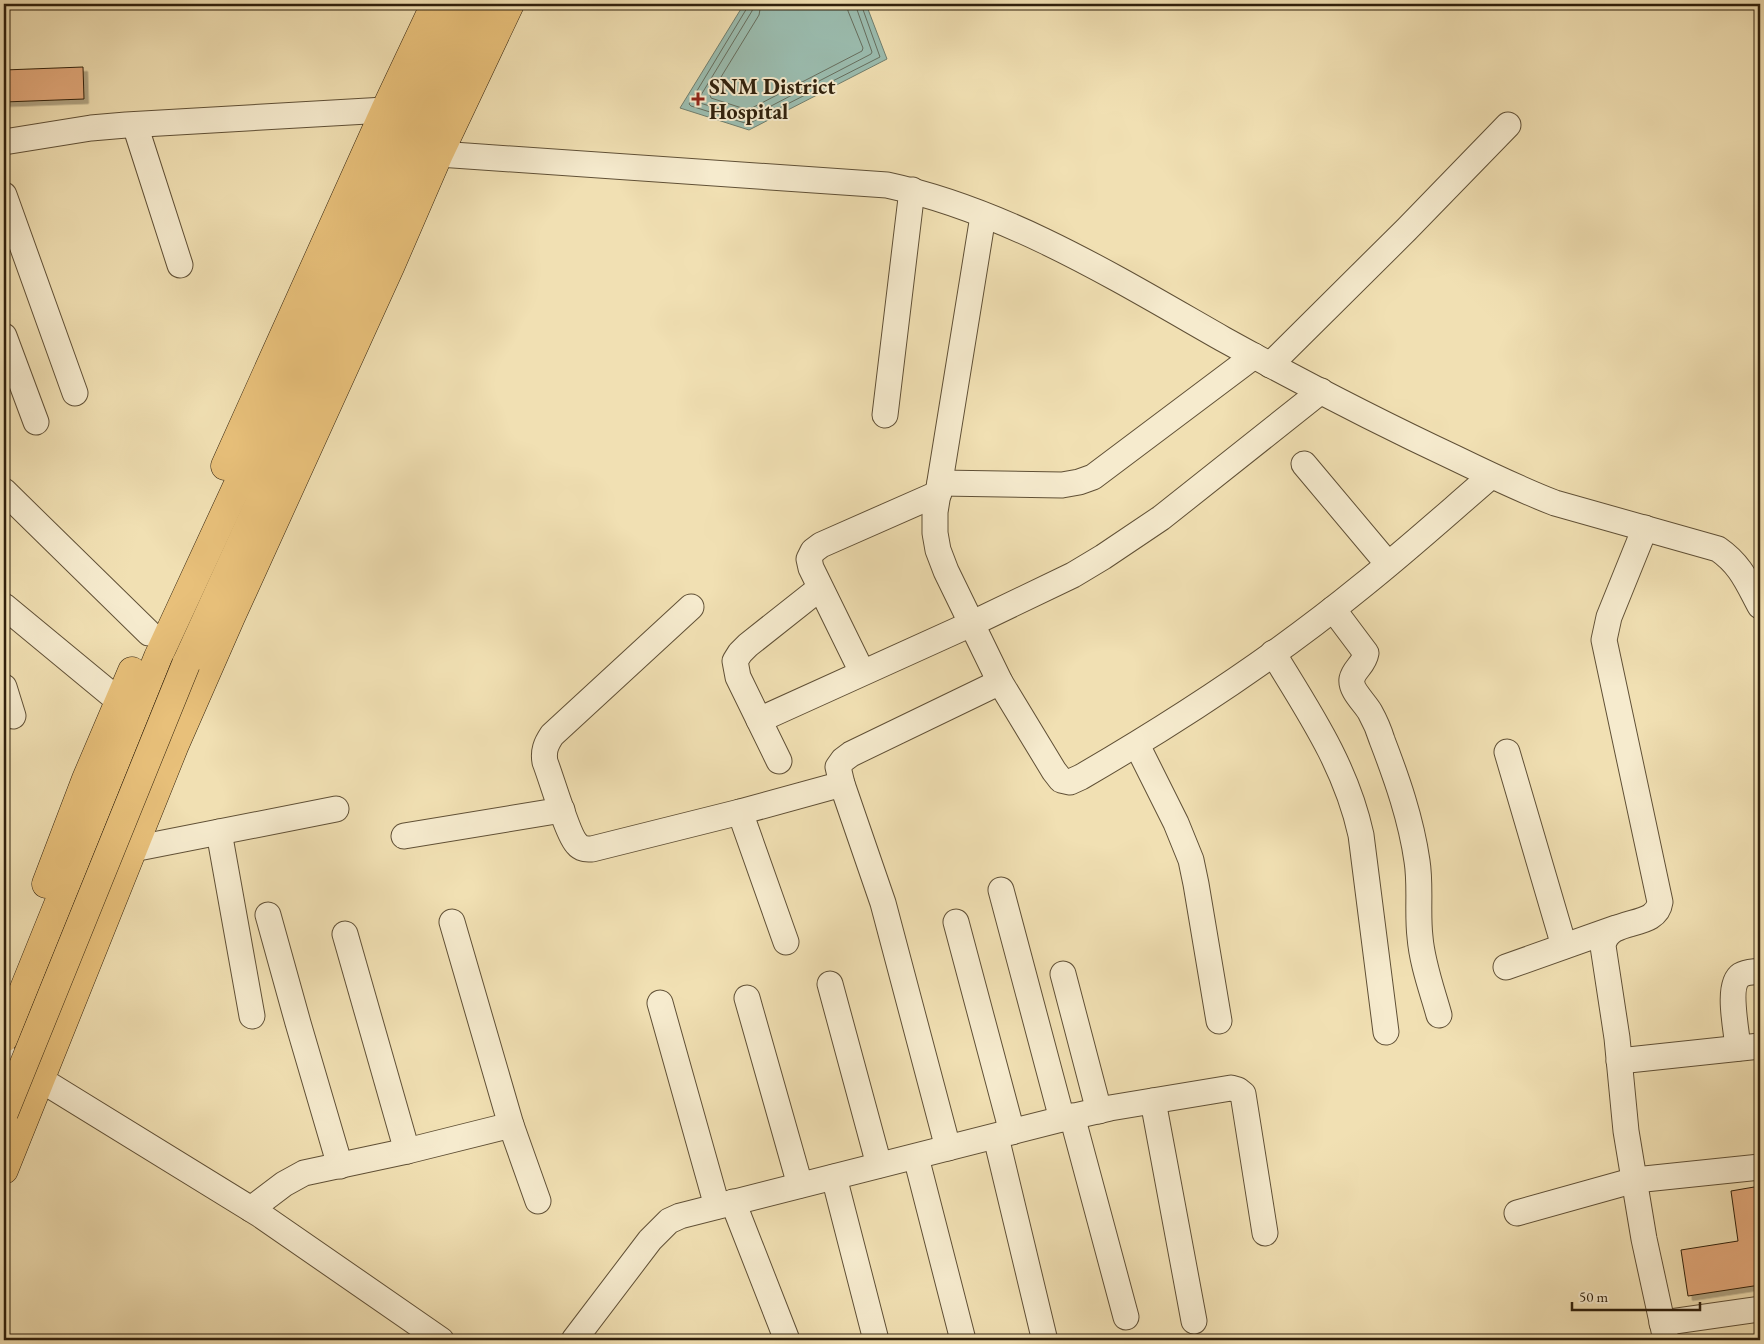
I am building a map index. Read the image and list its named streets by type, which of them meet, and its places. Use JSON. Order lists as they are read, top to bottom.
{
  "places": {
    "health": ["SNM District Hospital"]
  },
  "scale_bar": "50 m"
}
